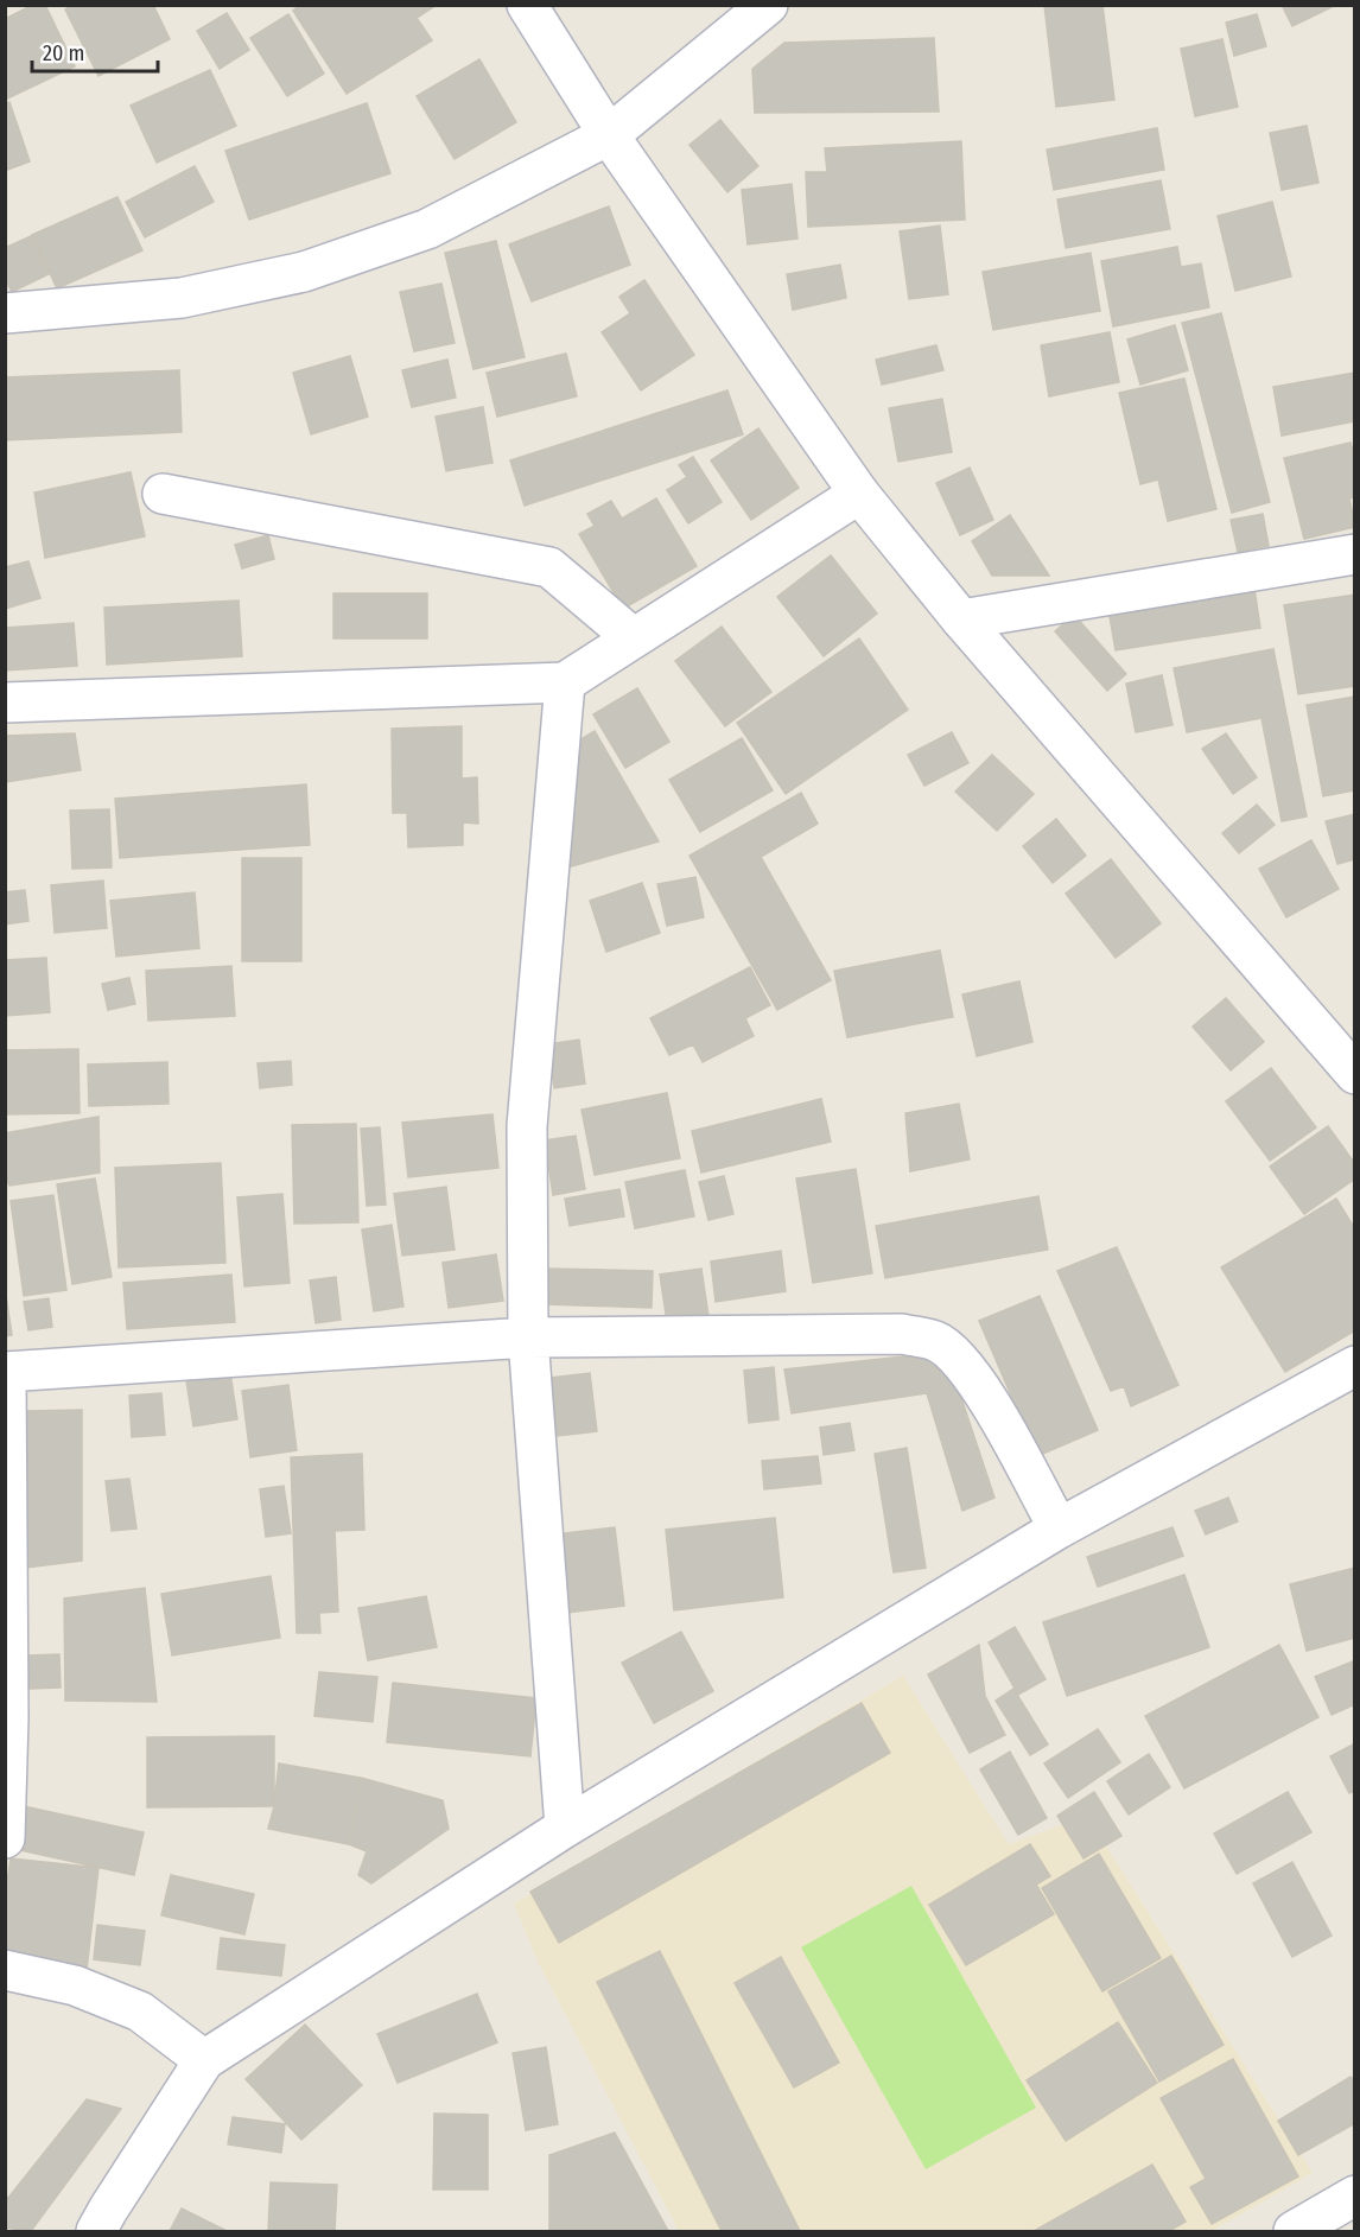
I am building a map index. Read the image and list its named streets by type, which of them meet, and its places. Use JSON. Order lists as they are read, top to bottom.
{
  "scale_bar": "20 m"
}
